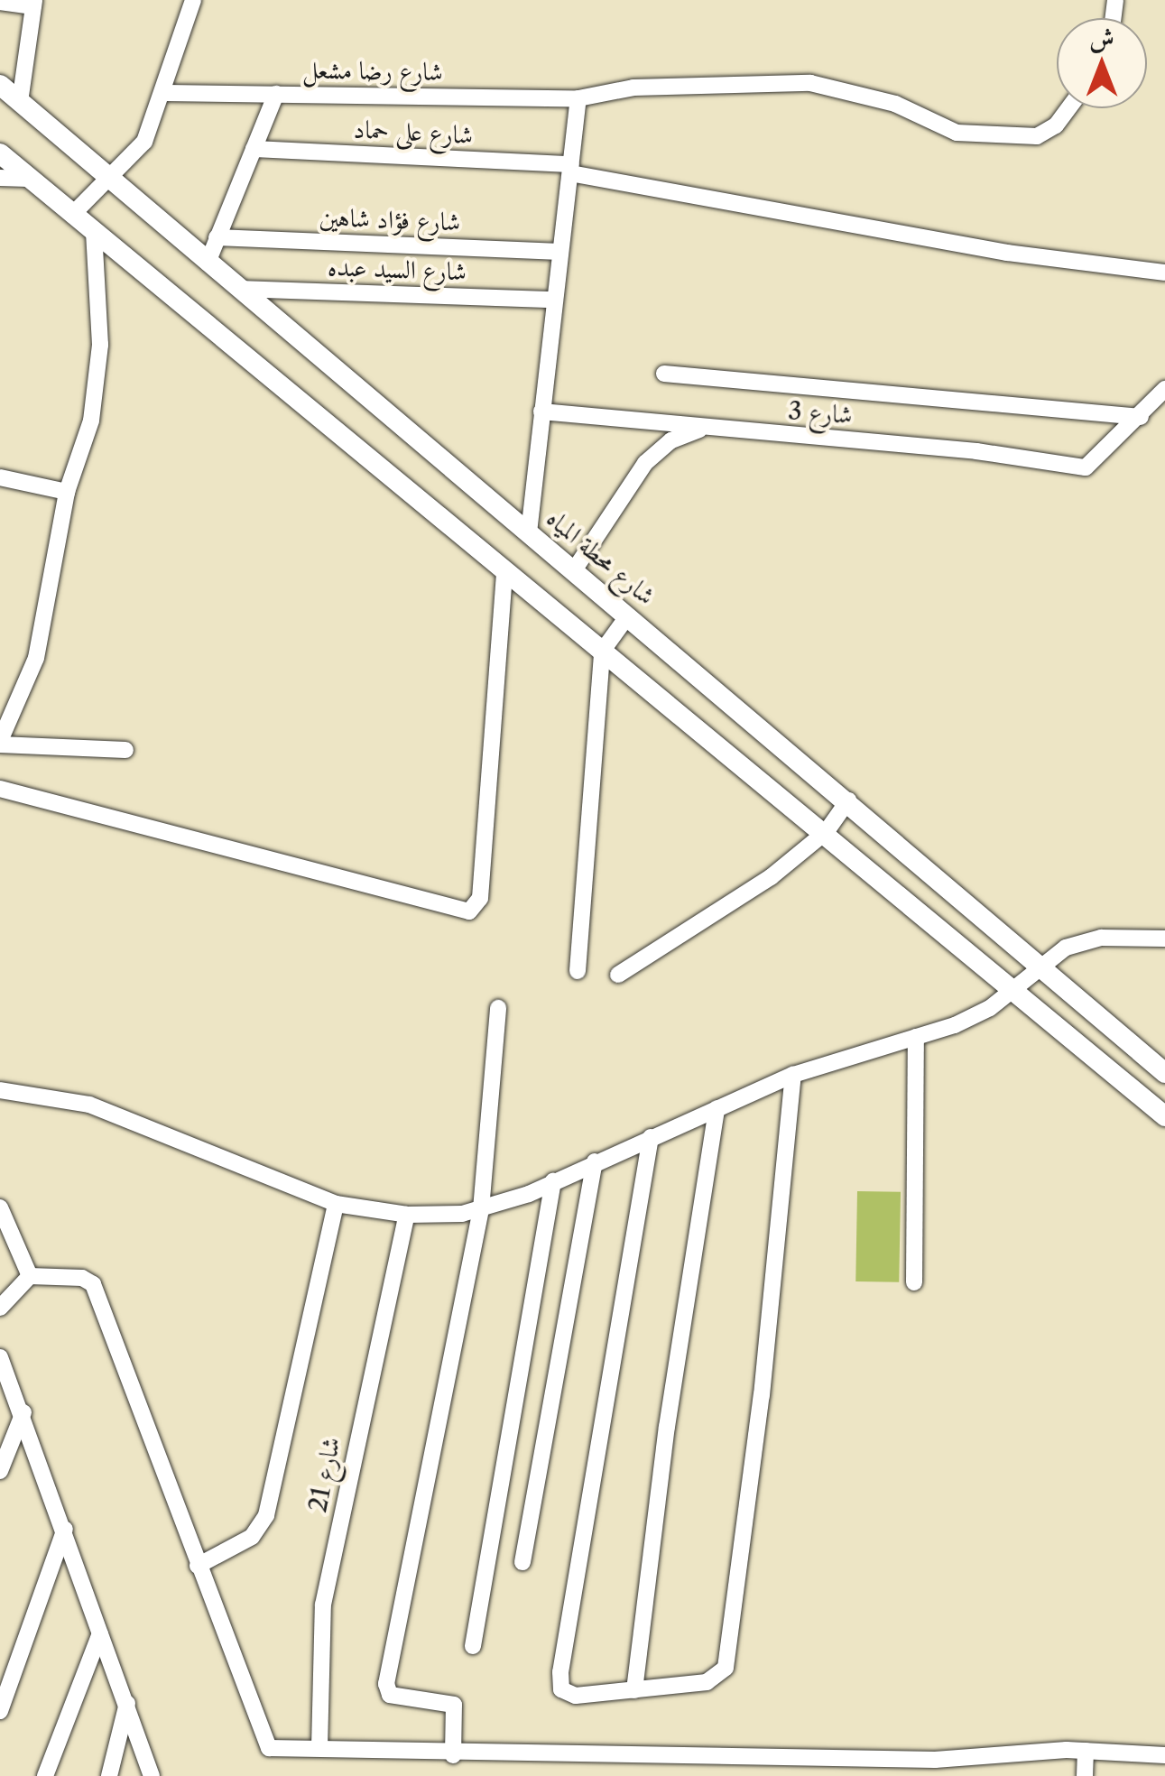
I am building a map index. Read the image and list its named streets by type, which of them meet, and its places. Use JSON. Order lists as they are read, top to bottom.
{
  "streets": {
    "street": [
      "شارع رضا مشعل",
      "شارع على حماد",
      "شارع فؤاد شاهين",
      "شارع السيد عبده",
      "شارع 3",
      "شارع محطة المياه",
      "شارع 21"
    ]
  },
  "crossings": [
    ["شارع السيد عبده", "شارع محطة المياه"]
  ],
  "north": "top"
}
